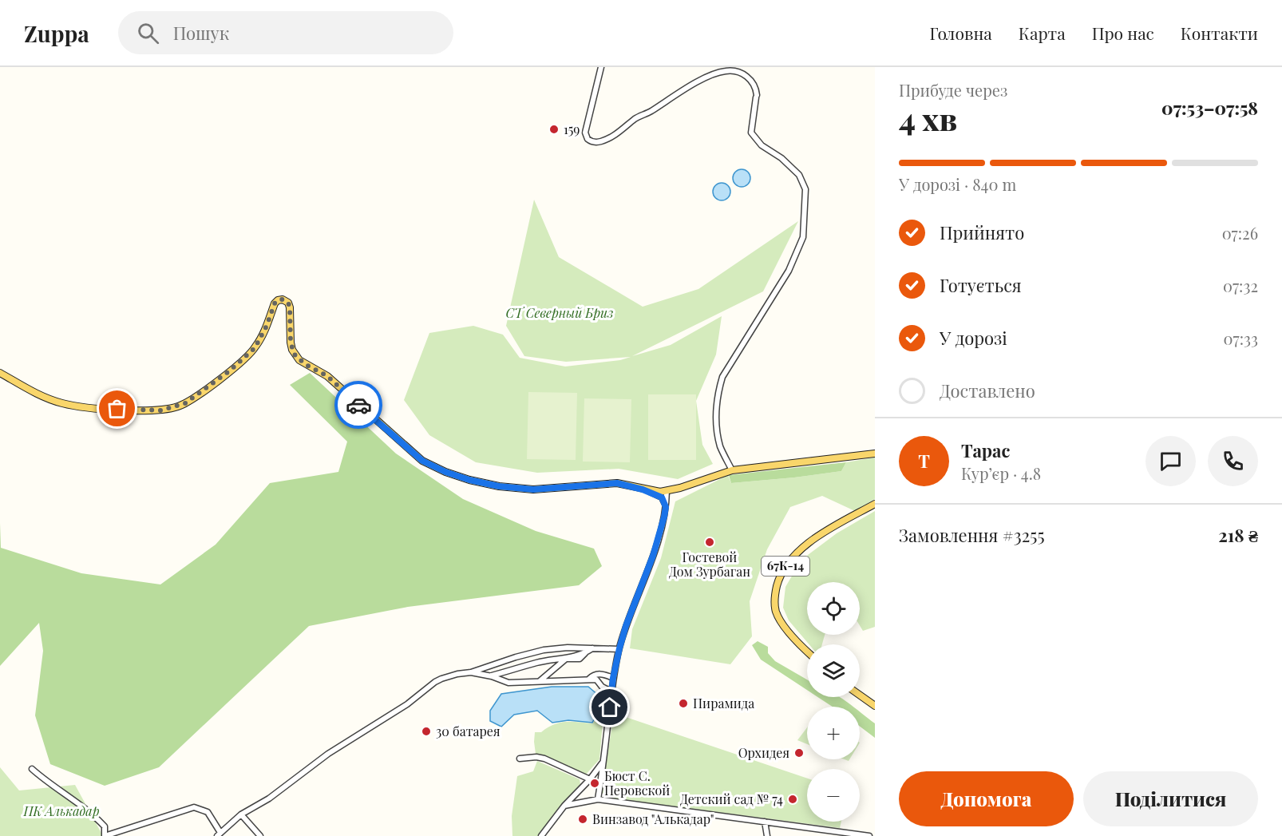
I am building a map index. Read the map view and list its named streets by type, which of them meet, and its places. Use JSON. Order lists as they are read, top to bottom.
{
  "streets": {
    "main road": ["67К-14"]
  },
  "parks": ["СТ Северный Бриз", "ПК Алькадар"],
  "places": [
    "159",
    "Гостевой Дом Зурбаган",
    "Пирамида",
    "30 батарея",
    "Орхидея",
    "Бюст С. Перовской",
    "Детский сад № 74",
    "Винзавод \"Алькадар\""
  ],
  "page": {
    "header": "Zuppa",
    "search": "Пошук",
    "nav": [
      "Головна",
      "Карта",
      "Про нас",
      "Контакти"
    ],
    "heading": ["4 хв", "Прибуде через", "07:53–07:58"],
    "panel": [
      "Тарас",
      "Кур’єр · 4.8",
      "Замовлення #3255",
      "218 ₴"
    ],
    "bar": "У дорозі · 840 m",
    "list": [
      ["Прийнято", "07:26"],
      ["Готується", "07:32"],
      ["У дорозі", "07:33"],
      "Доставлено"
    ],
    "round": "Т",
    "map_buttons": ["+", "−"],
    "buttons": ["Допомога", "Поділитися"]
  }
}
